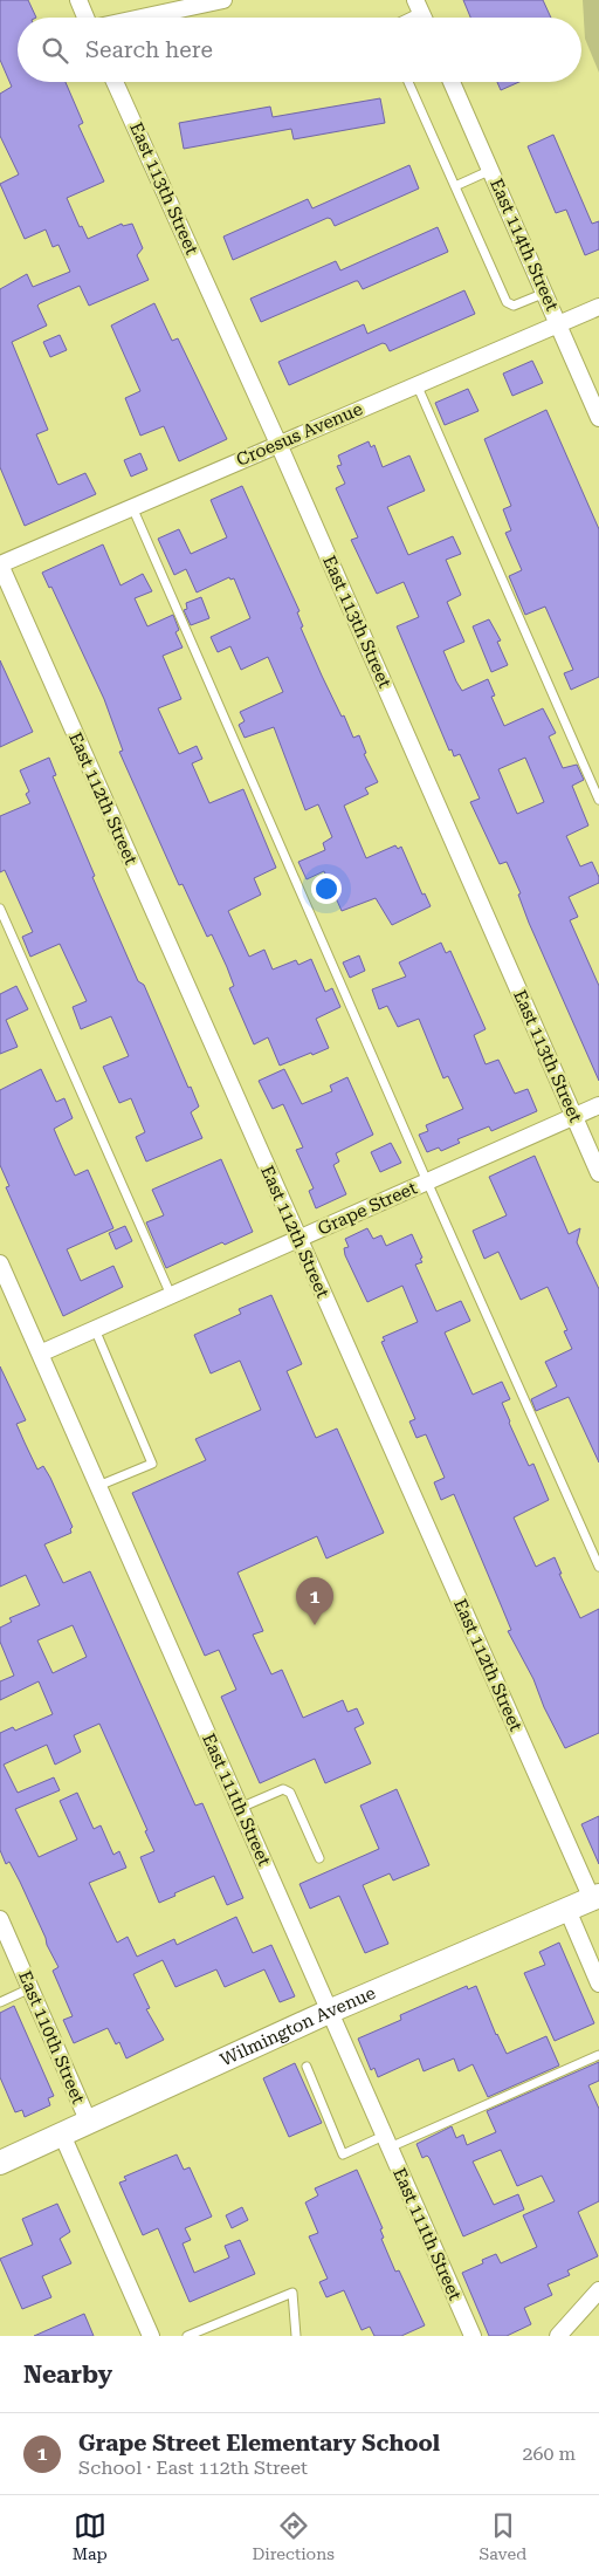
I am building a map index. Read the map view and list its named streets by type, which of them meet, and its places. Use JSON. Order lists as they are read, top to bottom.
{
  "streets": {
    "main road": ["Wilmington Avenue"],
    "street": [
      "East 113th Street",
      "East 114th Street",
      "Croesus Avenue",
      "East 112th Street",
      "Grape Street",
      "East 111th Street",
      "East 110th Street"
    ]
  },
  "crossings": [
    ["East 113th Street", "Croesus Avenue"],
    ["East 113th Street", "Grape Street"],
    ["East 114th Street", "Croesus Avenue"],
    ["Croesus Avenue", "East 112th Street"],
    ["East 112th Street", "Grape Street"],
    ["East 112th Street", "Wilmington Avenue"],
    ["Grape Street", "East 111th Street"],
    ["East 111th Street", "Wilmington Avenue"],
    ["Wilmington Avenue", "East 110th Street"]
  ],
  "page": {
    "search": "Search here",
    "pins": "1",
    "heading": "Nearby",
    "list": [
      {
        "mark": "1",
        "name": "Grape Street Elementary School",
        "note": "School · East 112th Street",
        "value": "260 m"
      }
    ],
    "nav": ["Map", "Directions", "Saved"]
  }
}
